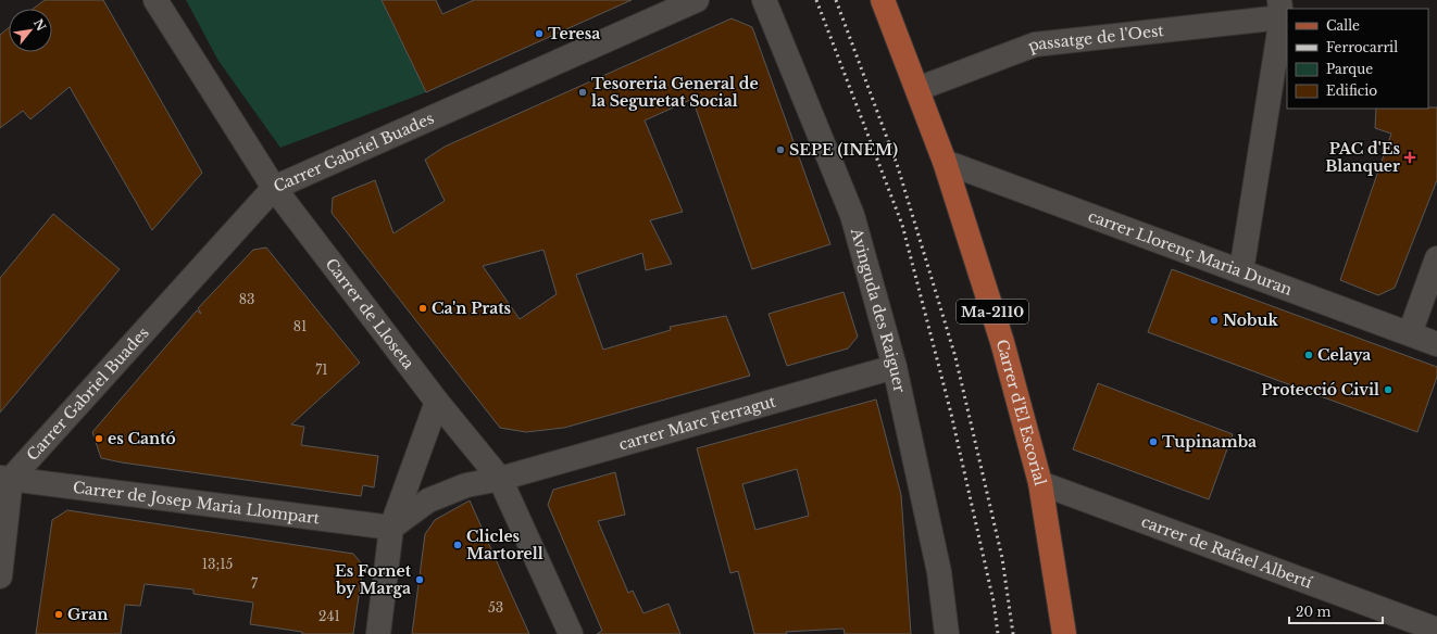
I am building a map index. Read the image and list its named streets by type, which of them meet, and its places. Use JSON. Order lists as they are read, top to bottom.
{
  "streets": {
    "main road": ["Ma-2110", "Carrer d'El Escorial"],
    "street": [
      "passatge de l'Oest",
      "Carrer Gabriel Buades",
      "carrer Llorenç Maria Duran",
      "Avinguda des Raiguer",
      "Carrer de Lloseta",
      "carrer Marc Ferragut",
      "Carrer de Josep Maria Llompart",
      "carrer de Rafael Albertí"
    ]
  },
  "crossings": [
    ["passatge de l'Oest", "Carrer d'El Escorial"],
    ["Carrer Gabriel Buades", "Carrer de Lloseta"],
    ["Carrer Gabriel Buades", "Carrer de Josep Maria Llompart"],
    ["carrer Llorenç Maria Duran", "Carrer d'El Escorial"],
    ["Avinguda des Raiguer", "carrer Marc Ferragut"],
    ["Carrer de Lloseta", "carrer Marc Ferragut"],
    ["Carrer d'El Escorial", "carrer de Rafael Albertí"],
    ["carrer Marc Ferragut", "Carrer de Josep Maria Llompart"]
  ],
  "places": {
    "other": [
      "Teresa",
      "Tesoreria General de la Seguretat Social",
      "SEPE (INEM)",
      "Ca'n Prats",
      "Nobuk",
      "Celaya",
      "Protecció Civil",
      "es Cantó",
      "Tupinamba",
      "Clicles Martorell",
      "Es Fornet by Marga",
      "Gran"
    ],
    "health": ["PAC d'Es Blanquer"]
  },
  "house_numbers": [
    "83",
    "81",
    "71",
    "13;15",
    "7",
    "53",
    "241"
  ],
  "legend": [
    "Calle",
    "Ferrocarril",
    "Parque",
    "Edificio"
  ],
  "scale_bar": "20 m",
  "north": "top right"
}
